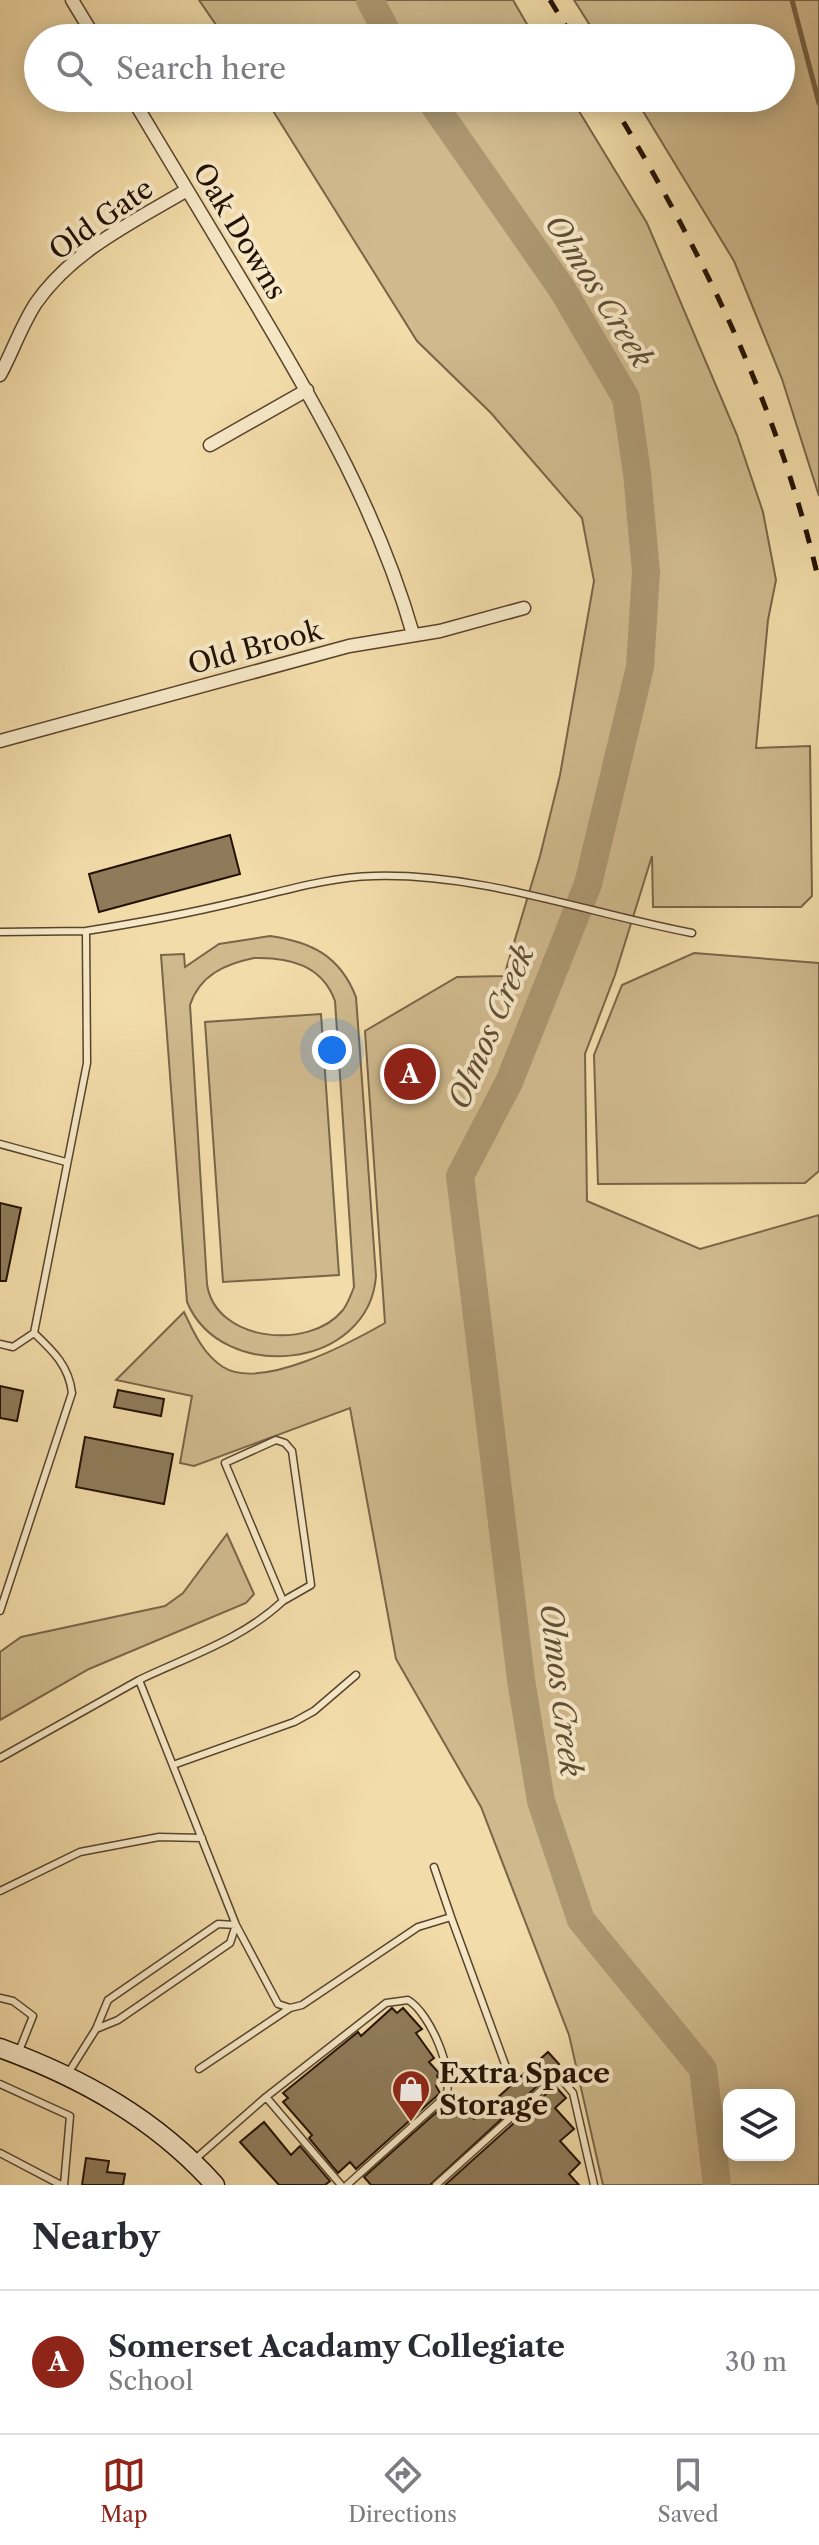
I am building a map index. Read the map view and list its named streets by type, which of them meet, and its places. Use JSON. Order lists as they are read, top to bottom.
{
  "streets": {
    "street": ["Old Gate", "Oak Downs", "Old Brook"]
  },
  "crossings": [
    ["Old Gate", "Oak Downs"],
    ["Oak Downs", "Old Brook"]
  ],
  "water": ["Olmos Creek"],
  "places": {
    "shop": ["Extra Space Storage"]
  },
  "page": {
    "search": "Search here",
    "pins": "A",
    "heading": "Nearby",
    "list": [
      {
        "mark": "A",
        "name": "Somerset Acadamy Collegiate",
        "note": "School",
        "value": "30 m"
      }
    ],
    "nav": ["Map", "Directions", "Saved"]
  }
}
